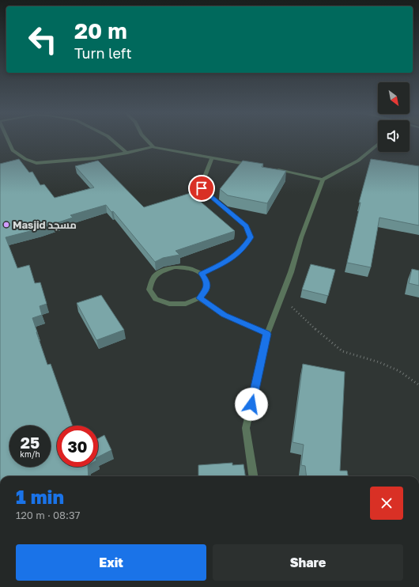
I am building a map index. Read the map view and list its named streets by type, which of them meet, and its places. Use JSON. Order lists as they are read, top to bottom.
{
  "places": ["Masjid مسجد"],
  "north": "bottom right",
  "page": {
    "turn": ["20 m", "Turn left"],
    "speed": "25 km/h",
    "limit": "30",
    "heading": ["1 min", "120 m · 08:37"],
    "buttons": ["Exit", "Share"]
  }
}
